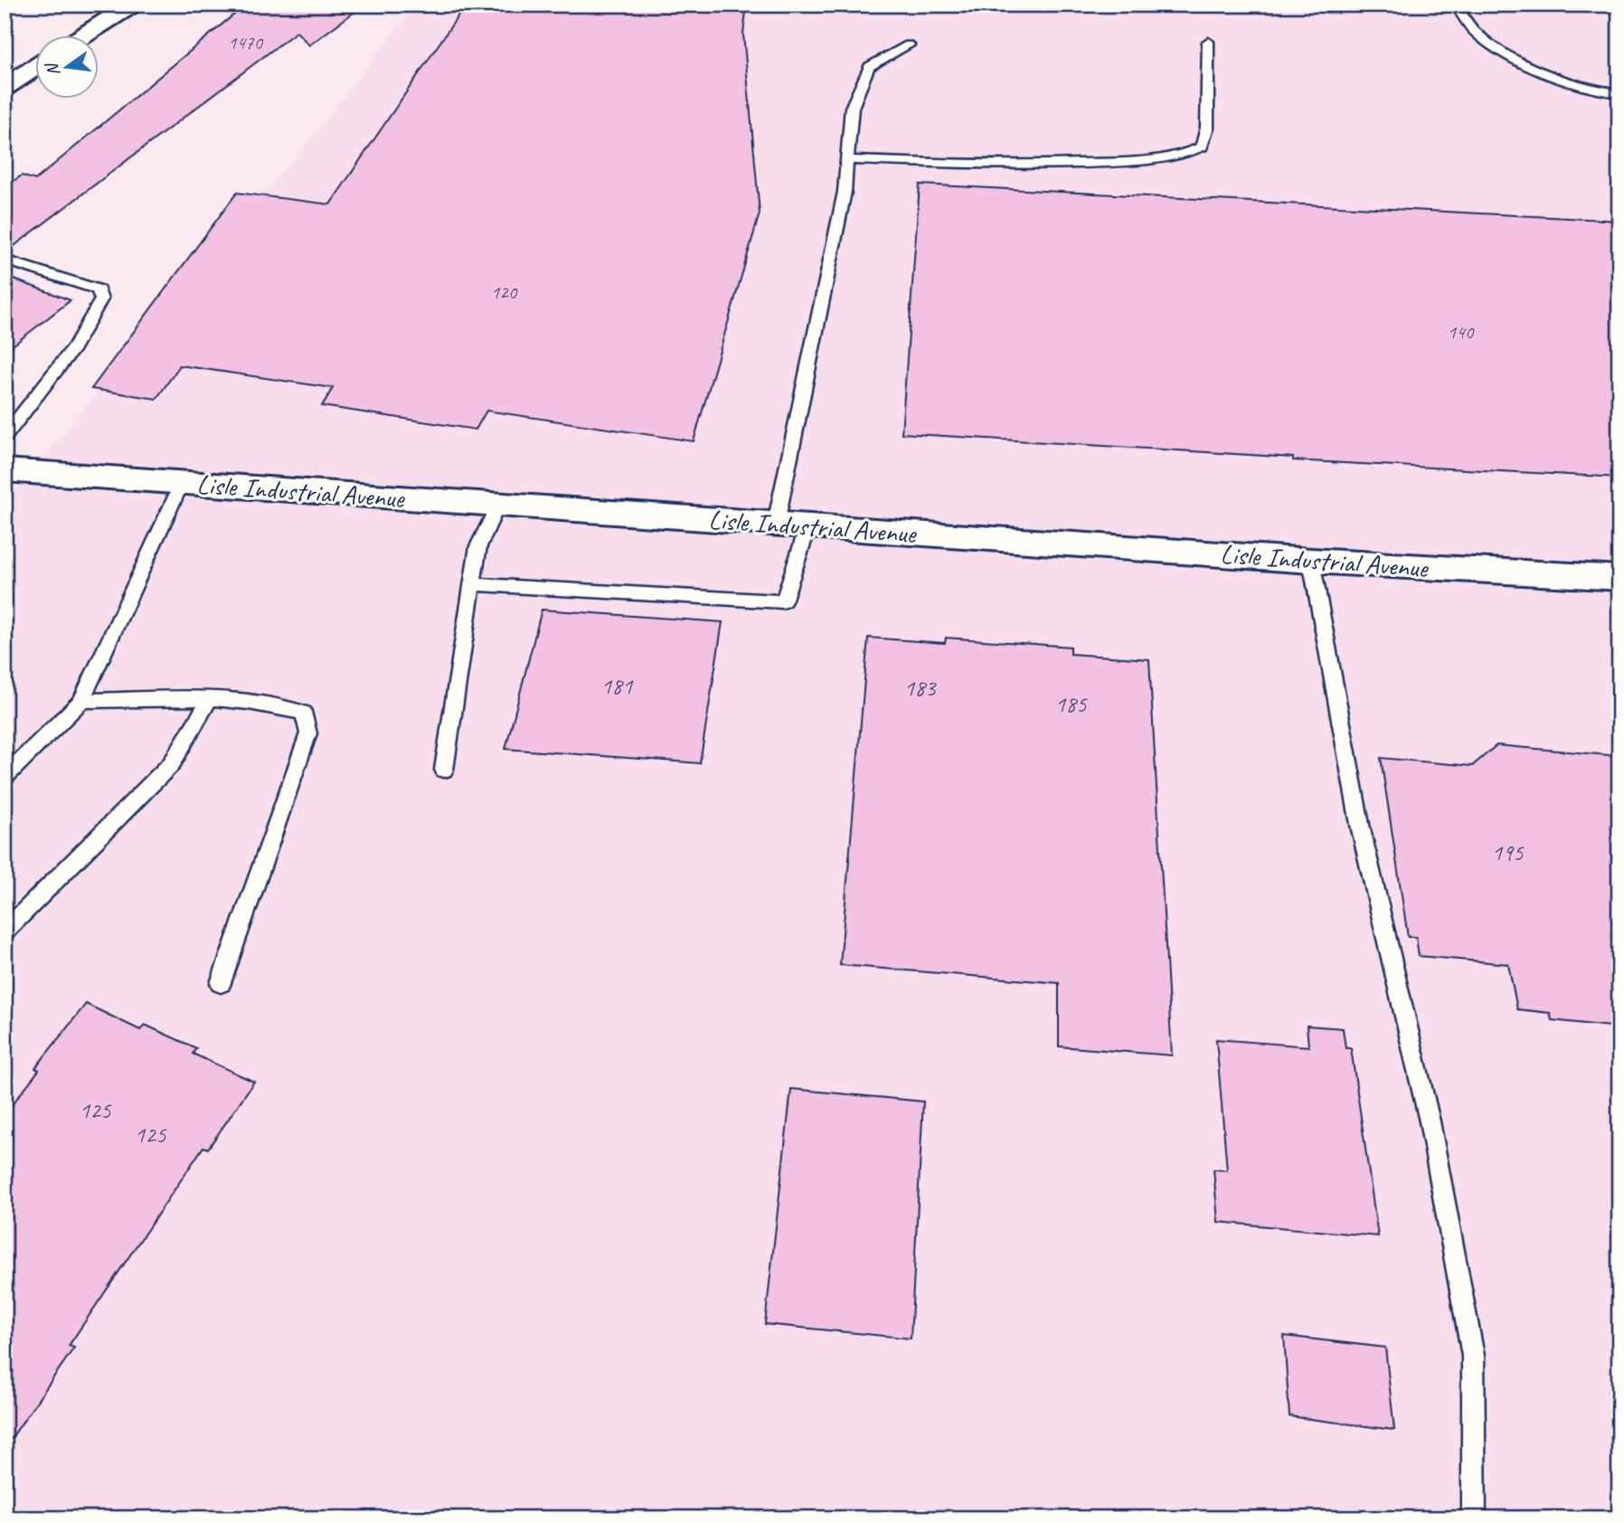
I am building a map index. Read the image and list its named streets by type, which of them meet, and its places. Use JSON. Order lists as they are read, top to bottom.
{
  "streets": {
    "street": ["Lisle Industrial Avenue"]
  },
  "house_numbers": [
    "1470",
    "120",
    "140",
    "181",
    "183",
    "185",
    "195",
    "125",
    "125"
  ],
  "north": "left"
}
